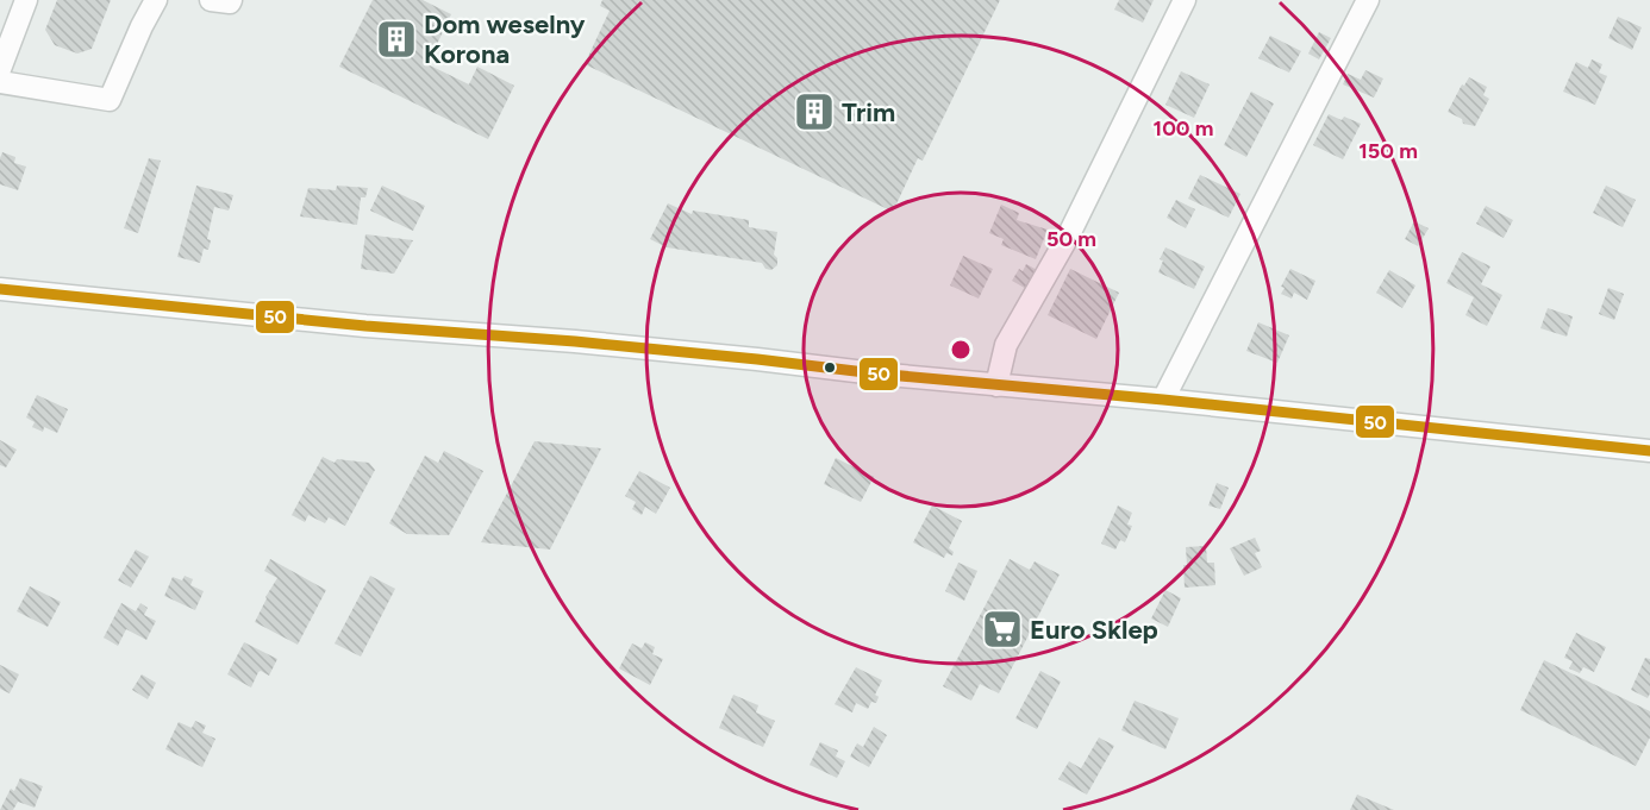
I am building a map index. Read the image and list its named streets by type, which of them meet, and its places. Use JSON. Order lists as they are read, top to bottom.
{
  "places": {
    "building": ["Dom weselny Korona", "Trim"],
    "supermarket": ["Euro Sklep"]
  },
  "lines": ["transit line 50"],
  "rings": ["100 m", "150 m", "50 m"]
}
